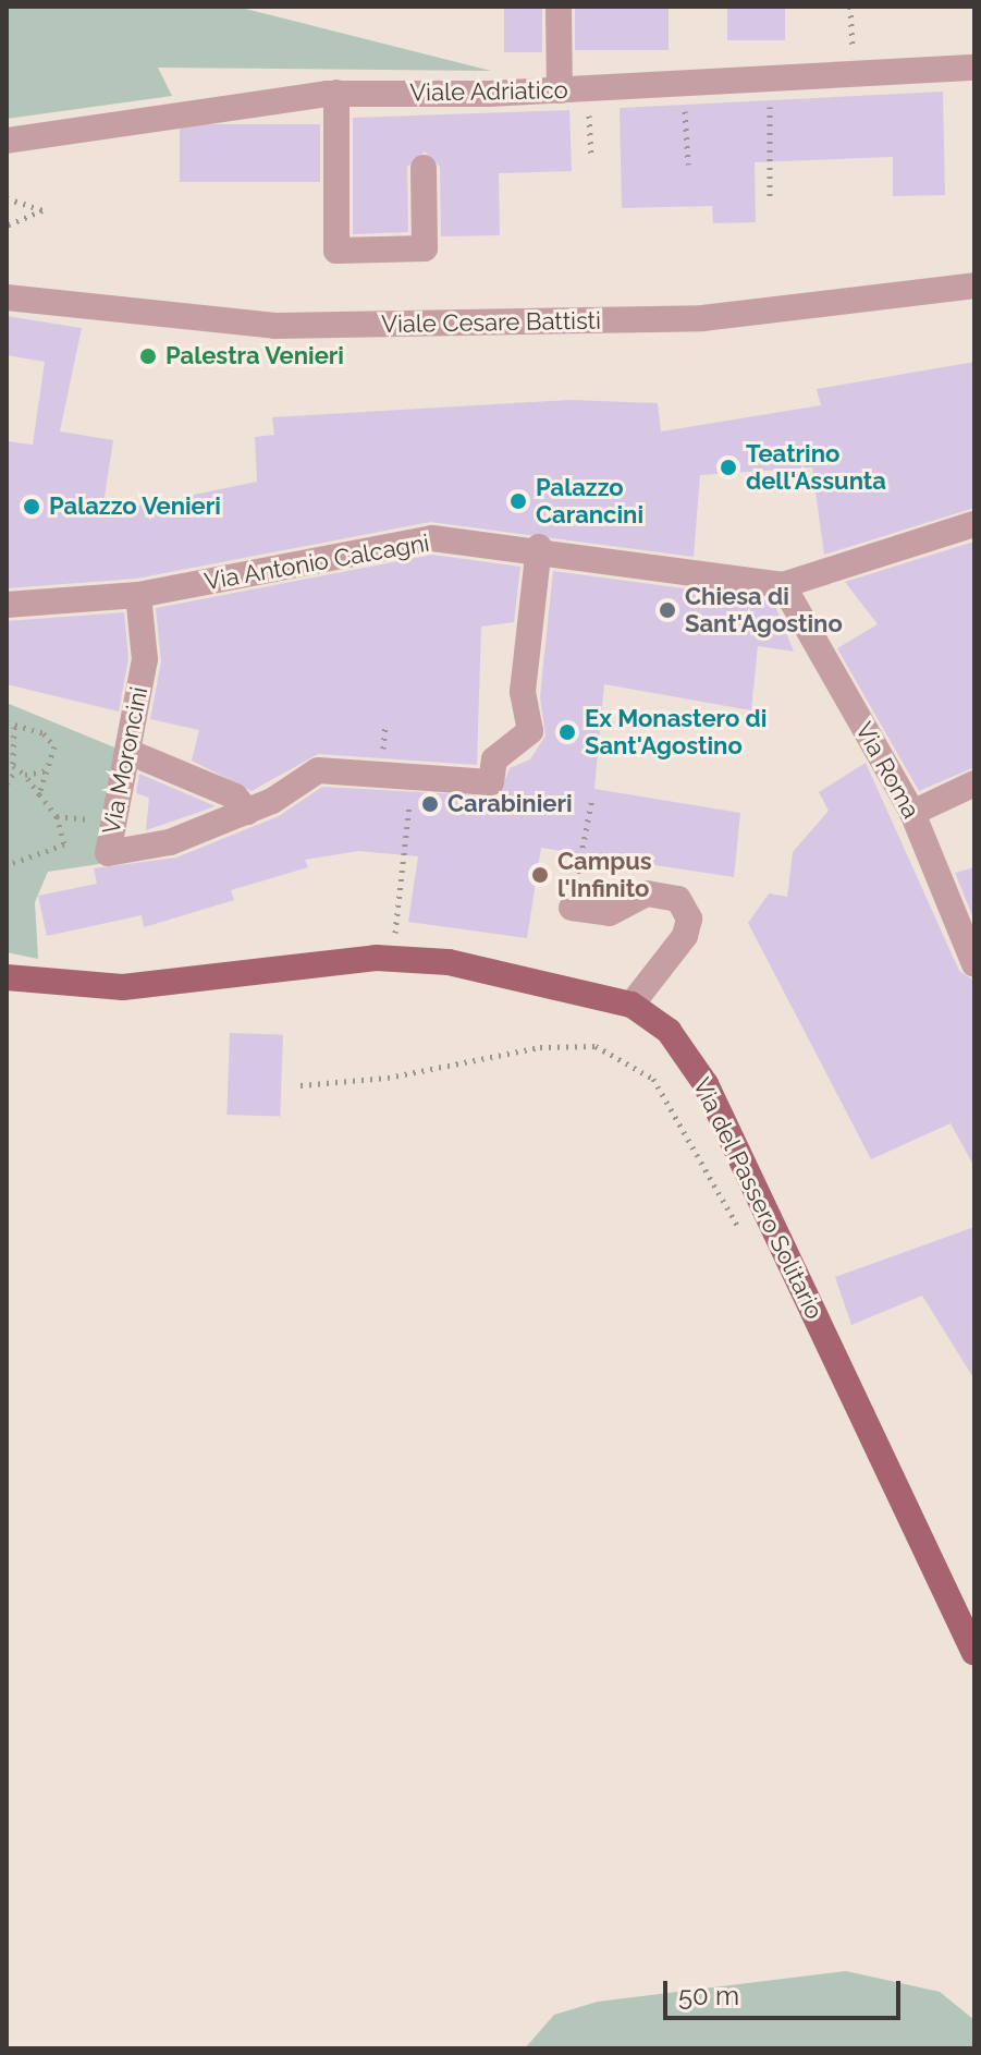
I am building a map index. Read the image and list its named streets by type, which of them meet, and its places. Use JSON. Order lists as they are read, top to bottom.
{
  "streets": {
    "main road": ["Via del Passero Solitario"],
    "street": [
      "Viale Adriatico",
      "Viale Cesare Battisti",
      "Via Antonio Calcagni",
      "Via Moroncini",
      "Via Roma"
    ]
  },
  "crossings": [
    ["Via Antonio Calcagni", "Via Moroncini"],
    ["Via Antonio Calcagni", "Via Roma"]
  ],
  "places": [
    "Palestra Venieri",
    "Teatrino dell'Assunta",
    "Palazzo Carancini",
    "Palazzo Venieri",
    "Chiesa di Sant'Agostino",
    "Ex Monastero di Sant'Agostino",
    "Carabinieri",
    "Campus l'Infinito"
  ],
  "scale_bar": "50 m"
}
